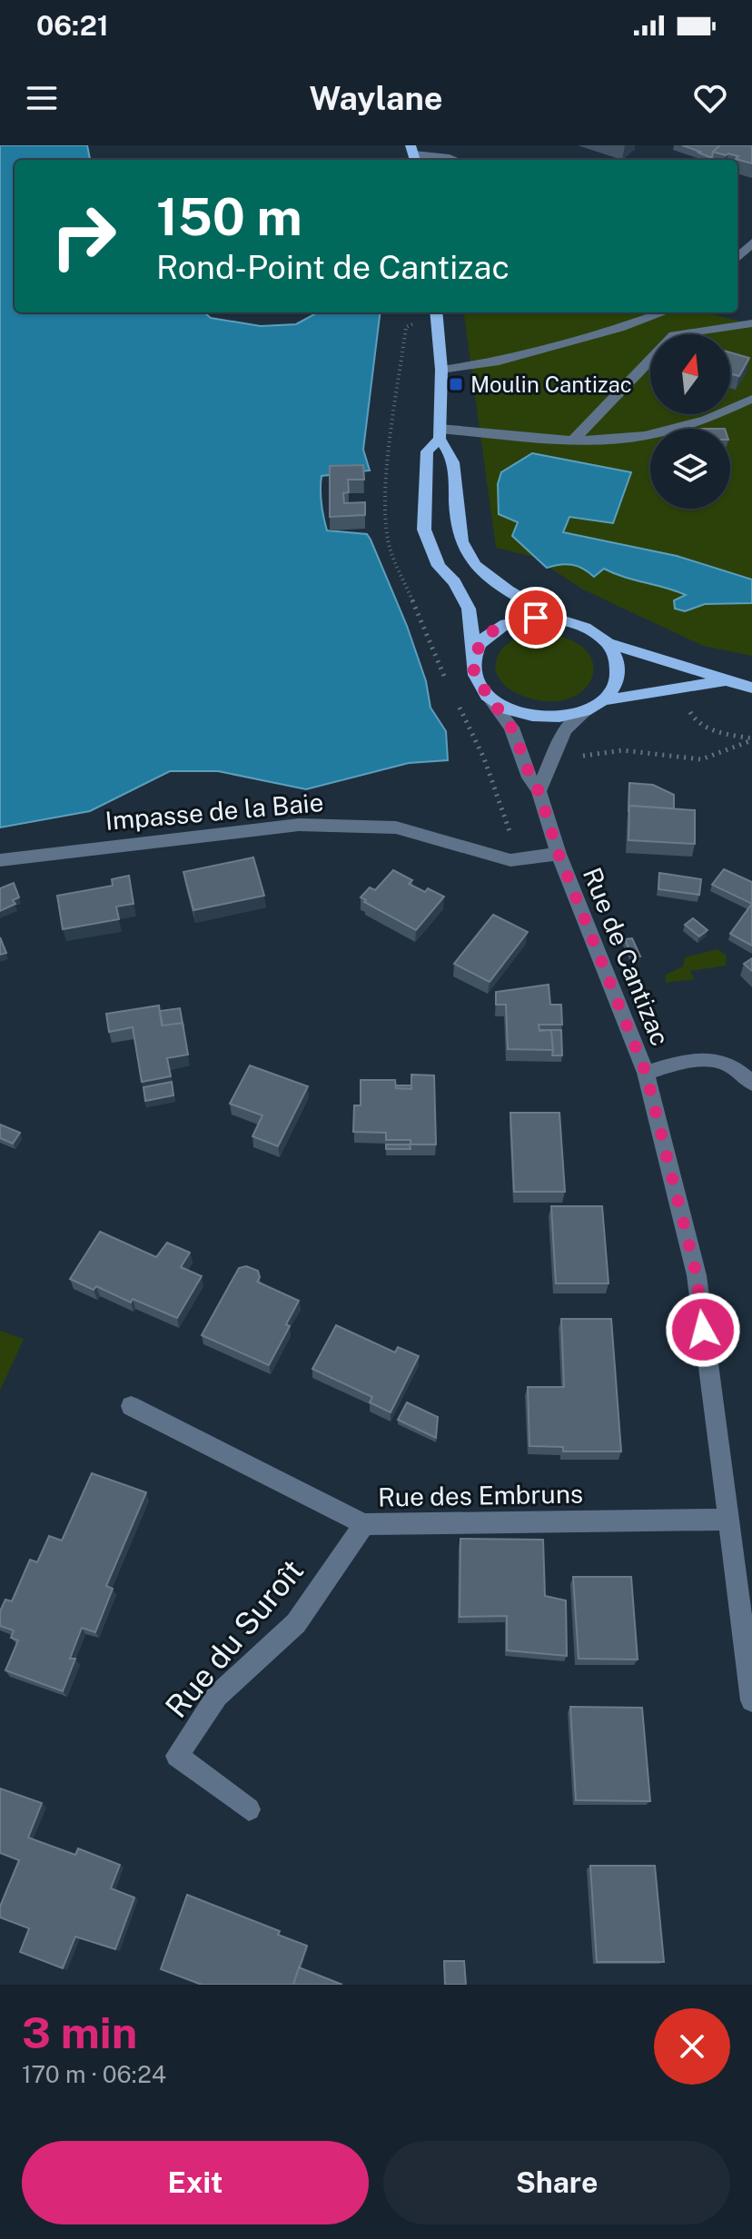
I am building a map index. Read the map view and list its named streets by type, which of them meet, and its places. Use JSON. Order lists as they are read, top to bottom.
{
  "streets": {
    "street": [
      "Impasse de la Baie",
      "Rue de Cantizac",
      "Rue des Embruns",
      "Rue du Suroît"
    ]
  },
  "crossings": [
    ["Impasse de la Baie", "Rue de Cantizac"],
    ["Rue de Cantizac", "Rue des Embruns"],
    ["Rue des Embruns", "Rue du Suroît"]
  ],
  "places": {
    "transit": ["Moulin Cantizac"]
  },
  "north": "top",
  "page": {
    "status": "06:21",
    "header": "Waylane",
    "turn": ["150 m", "Rond-Point de Cantizac"],
    "heading": ["3 min", "170 m · 06:24"],
    "buttons": ["Exit", "Share"]
  }
}
